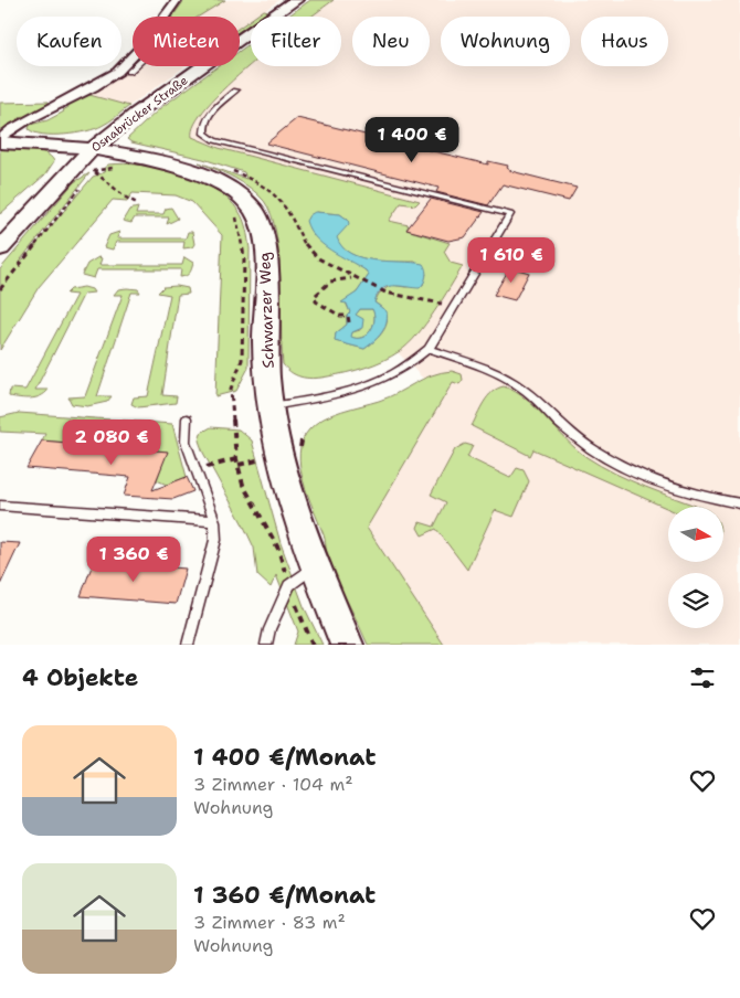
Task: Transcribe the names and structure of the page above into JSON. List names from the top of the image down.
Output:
{
  "streets": {
    "street": ["Osnabrücker Straße", "Schwarzer Weg"]
  },
  "crossings": [
    ["Osnabrücker Straße", "Schwarzer Weg"]
  ],
  "north": "right",
  "page": {
    "chip": [
      "Kaufen",
      "Mieten",
      "Filter",
      "Neu",
      "Wohnung",
      "Haus"
    ],
    "price": [
      "1 400 €",
      "1 610 €",
      "2 080 €",
      "1 360 €"
    ],
    "heading": "4 Objekte",
    "list": [
      {
        "name": "1 400 €/Monat",
        "note": "3 Zimmer · 104 m² · Wohnung"
      },
      {
        "name": "1 360 €/Monat",
        "note": "3 Zimmer · 83 m² · Wohnung"
      }
    ]
  }
}
